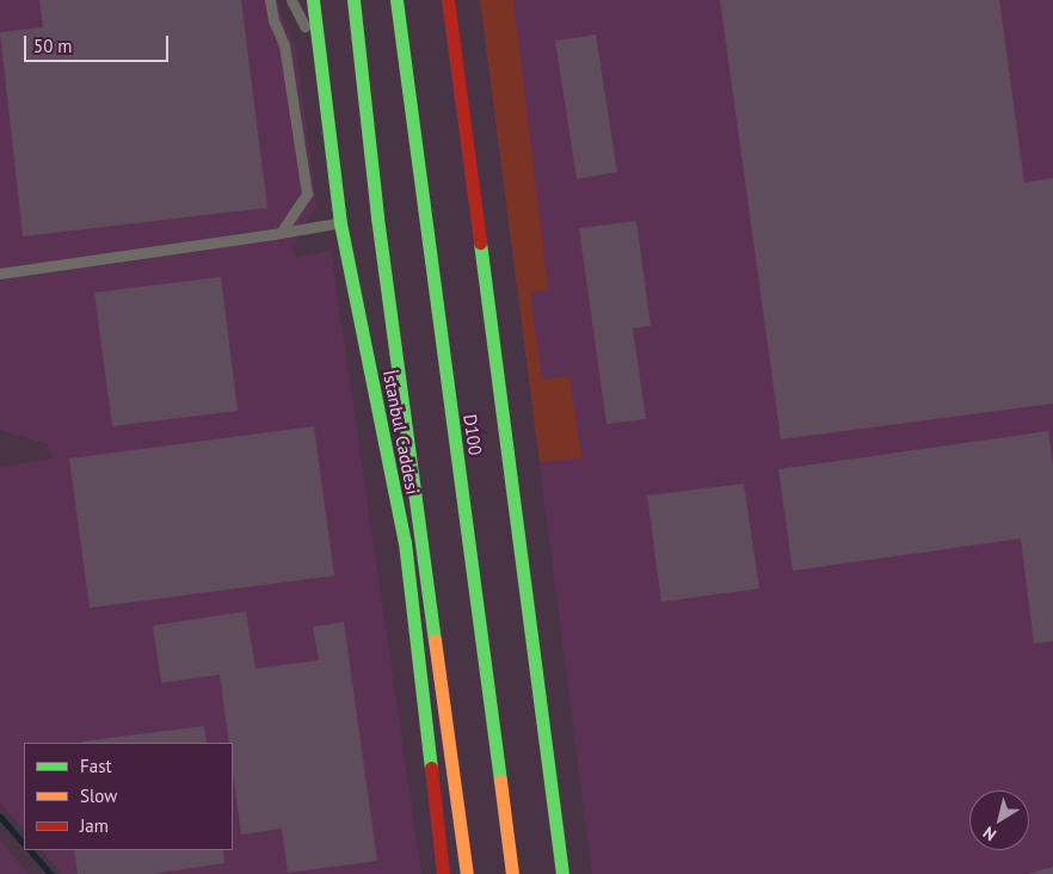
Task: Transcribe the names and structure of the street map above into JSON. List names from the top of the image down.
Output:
{
  "streets": {
    "main road": ["İstanbul Caddesi", "D100"]
  },
  "legend": ["Fast", "Slow", "Jam"],
  "scale_bar": "50 m",
  "north": "bottom left"
}
